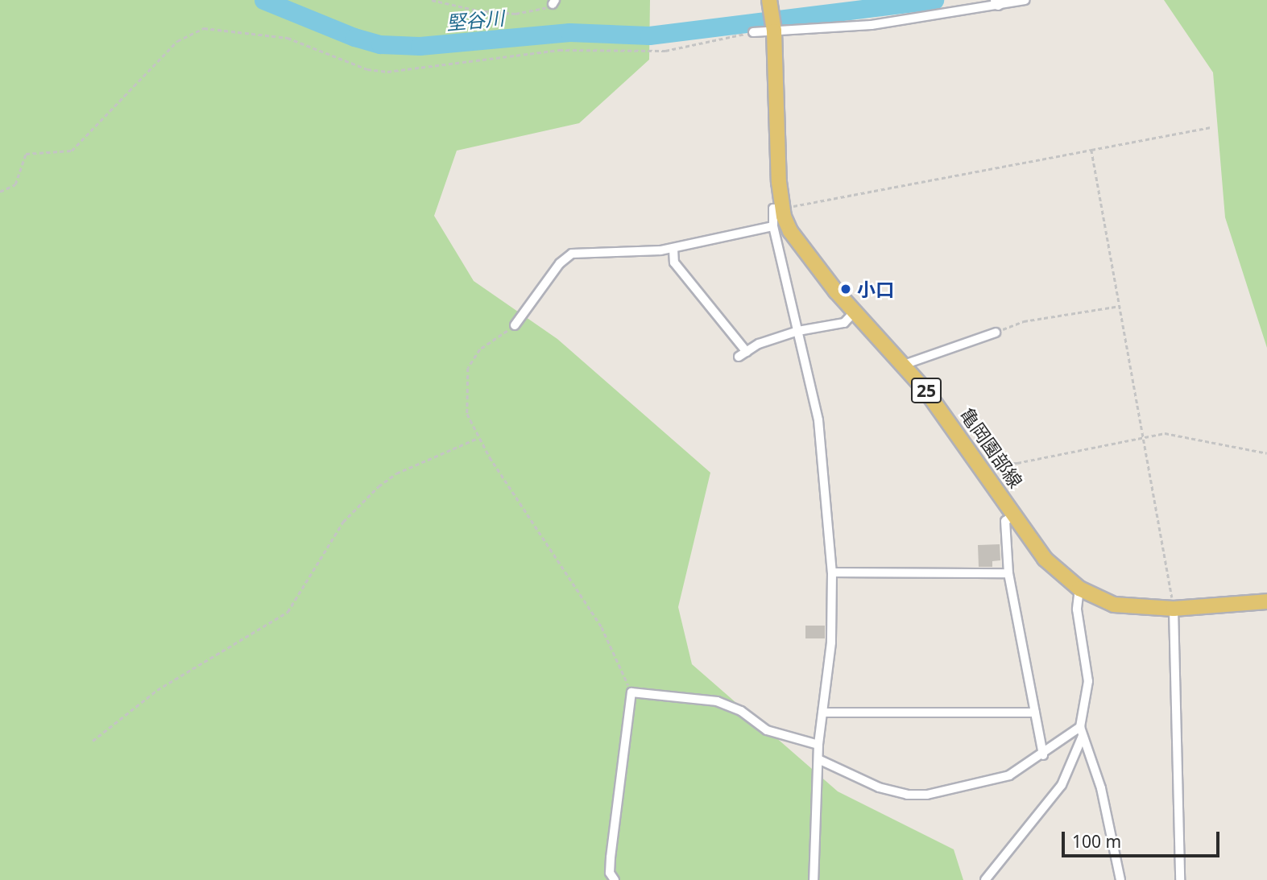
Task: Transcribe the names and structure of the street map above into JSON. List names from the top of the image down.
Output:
{
  "streets": {
    "main road": ["25", "亀岡園部線"]
  },
  "water": ["堅谷川"],
  "places": ["小口"],
  "scale_bar": "100 m"
}
